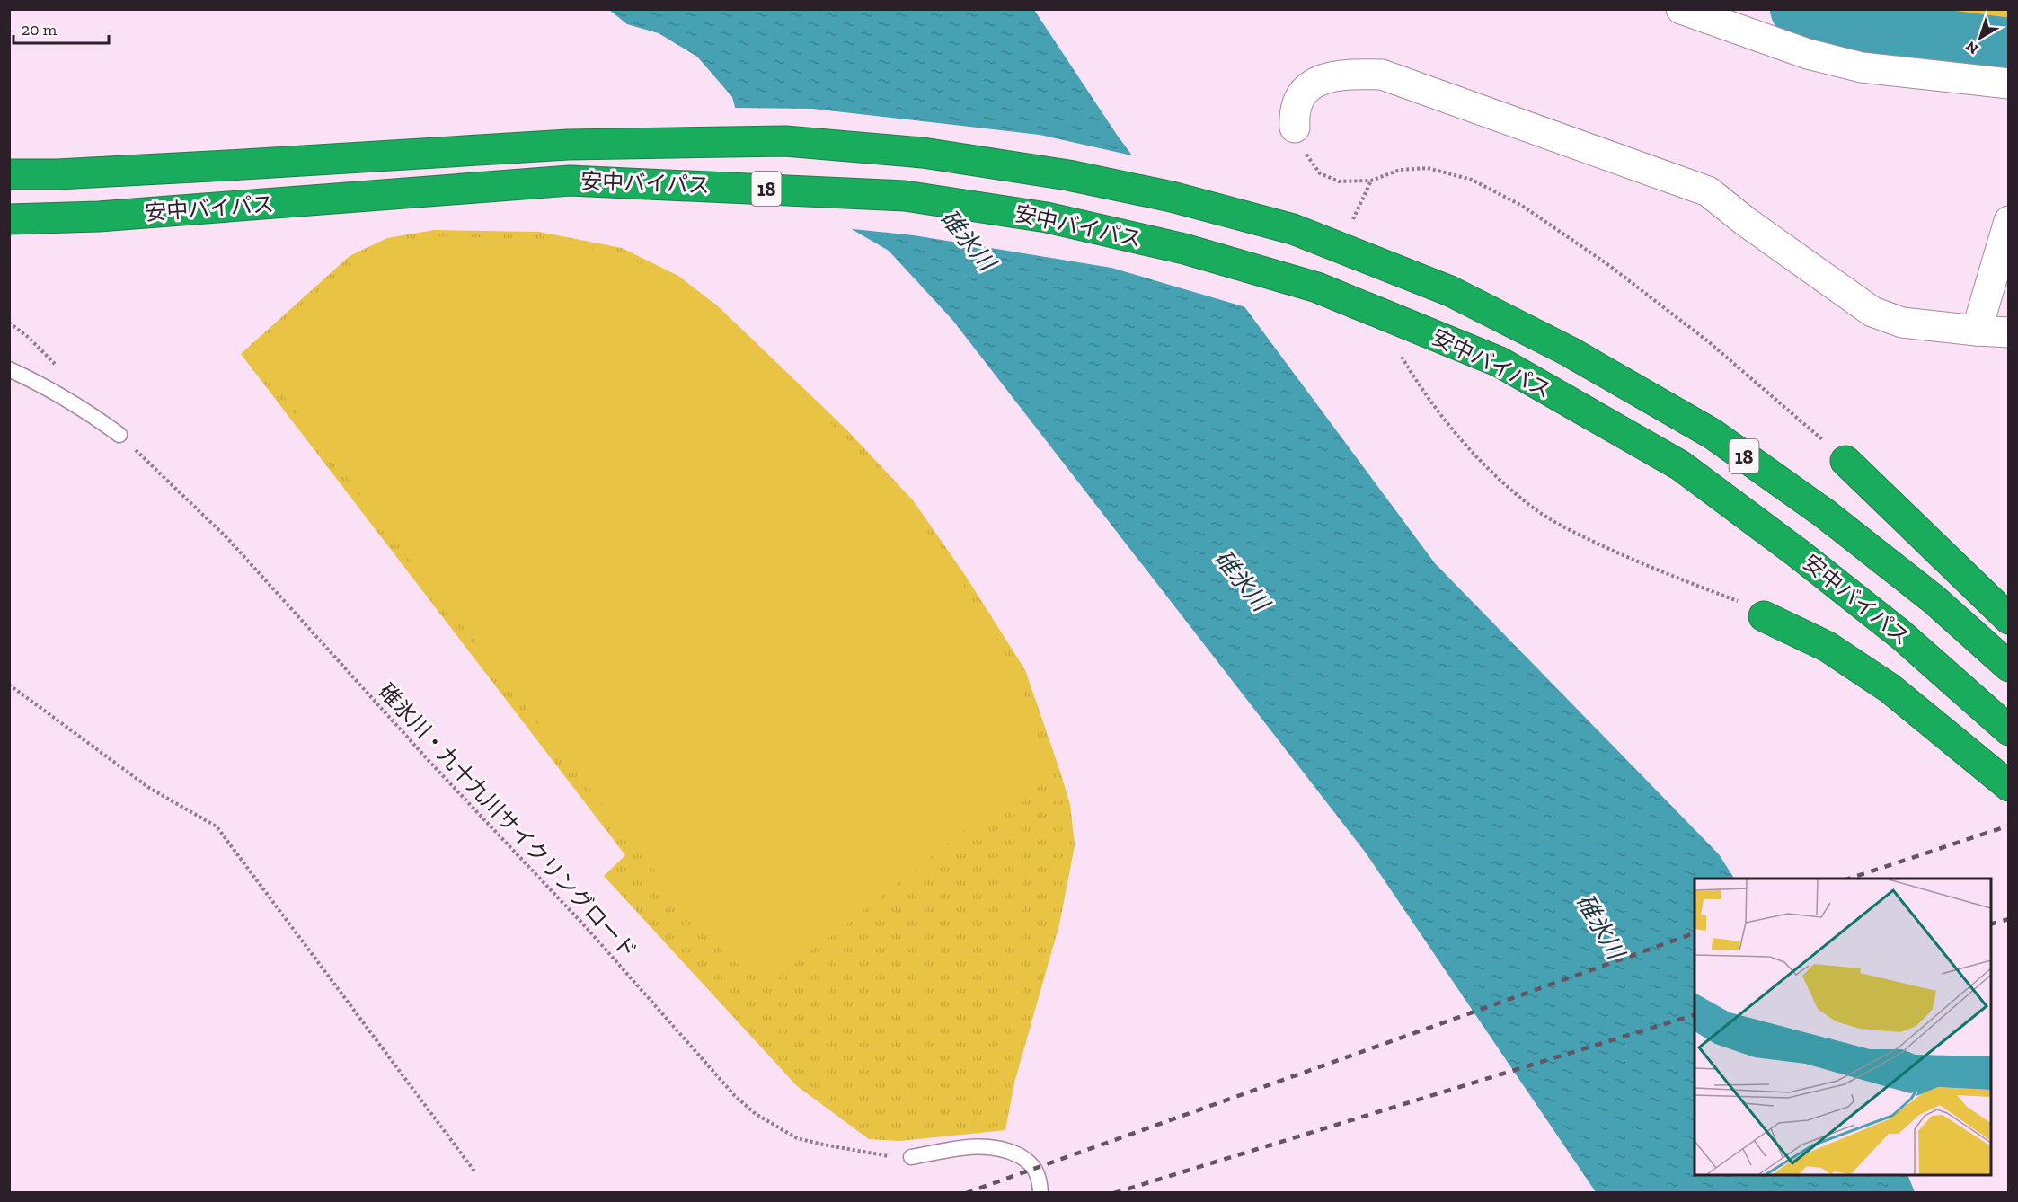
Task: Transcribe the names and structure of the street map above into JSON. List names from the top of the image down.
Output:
{
  "streets": {
    "highway": ["安中バイパス", "18"],
    "path": ["碓氷川・九十九川サイクリングロード"]
  },
  "water": ["碓氷川"],
  "scale_bar": "20 m",
  "north": "bottom left"
}
